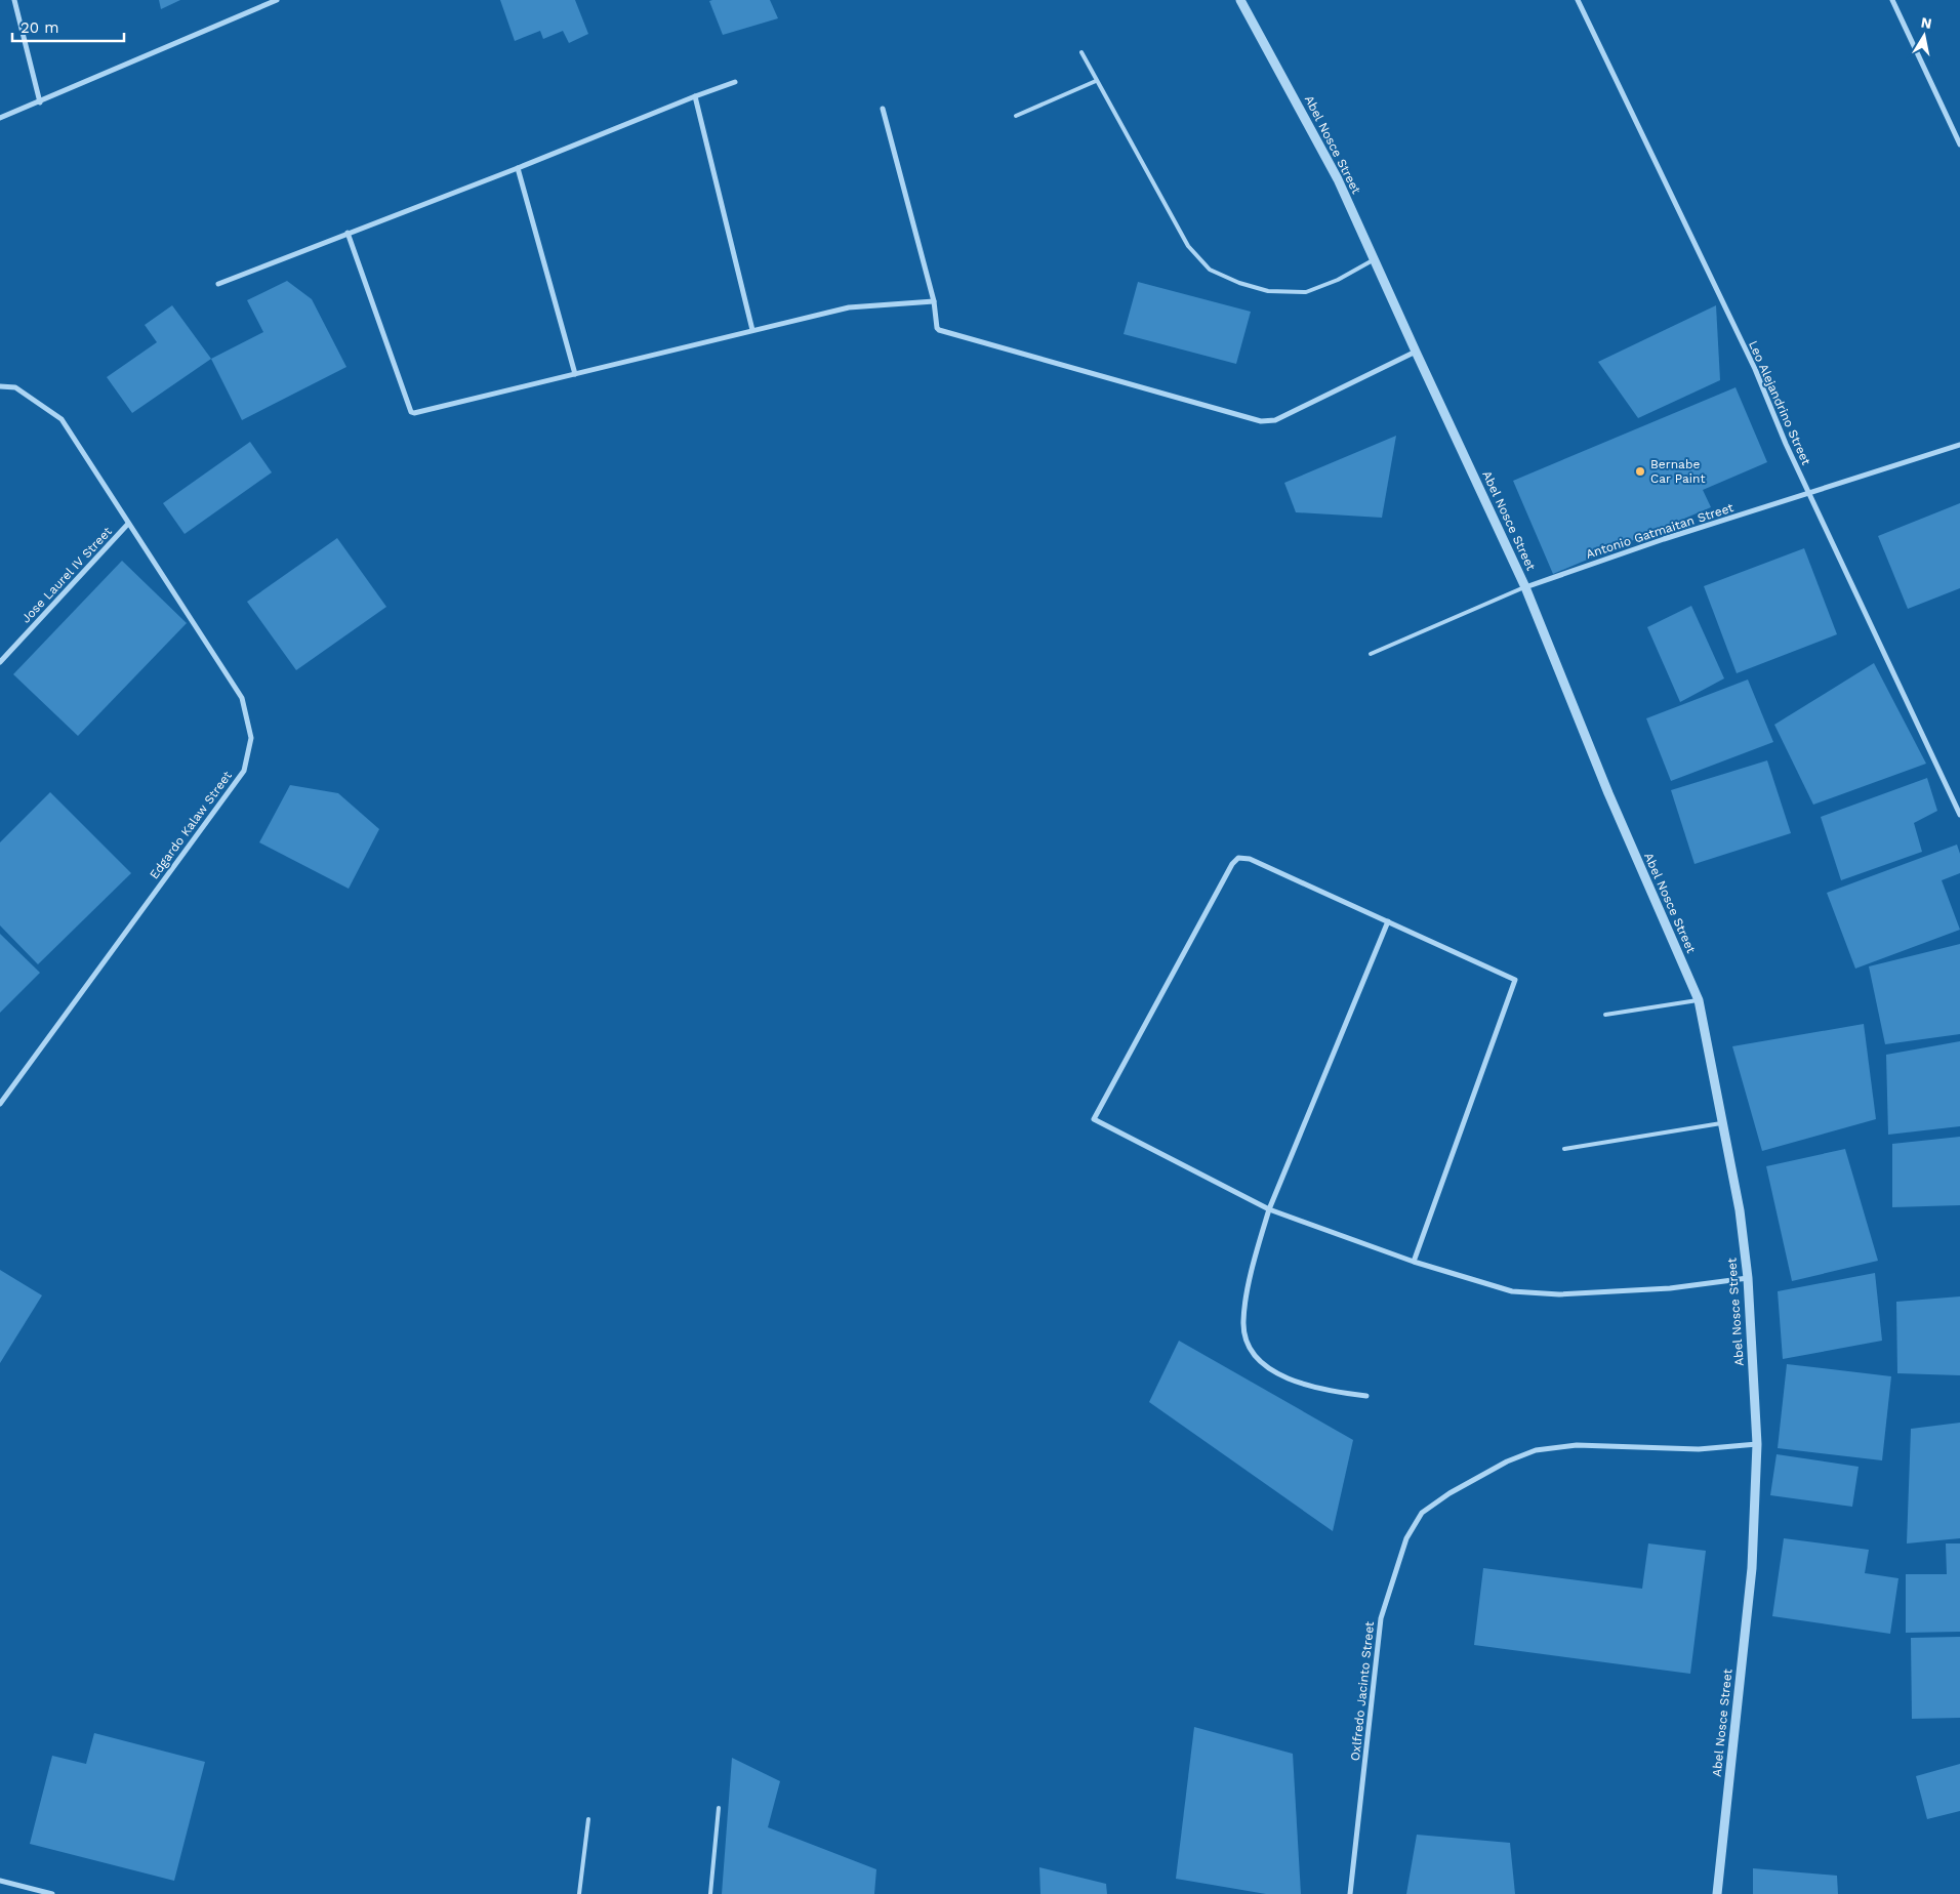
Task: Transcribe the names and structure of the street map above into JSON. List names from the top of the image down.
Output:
{
  "streets": {
    "street": [
      "Abel Nosce Street",
      "Leo Alejandrino Street",
      "Antonio Gatmaitan Street",
      "Jose Laurel IV Street",
      "Edgardo Kalaw Street",
      "Oxlfredo Jacinto Street"
    ]
  },
  "crossings": [
    ["Abel Nosce Street", "Antonio Gatmaitan Street"],
    ["Abel Nosce Street", "Oxlfredo Jacinto Street"],
    ["Leo Alejandrino Street", "Antonio Gatmaitan Street"],
    ["Jose Laurel IV Street", "Edgardo Kalaw Street"]
  ],
  "places": ["Bernabe Car Paint"],
  "scale_bar": "20 m",
  "north": "top"
}
